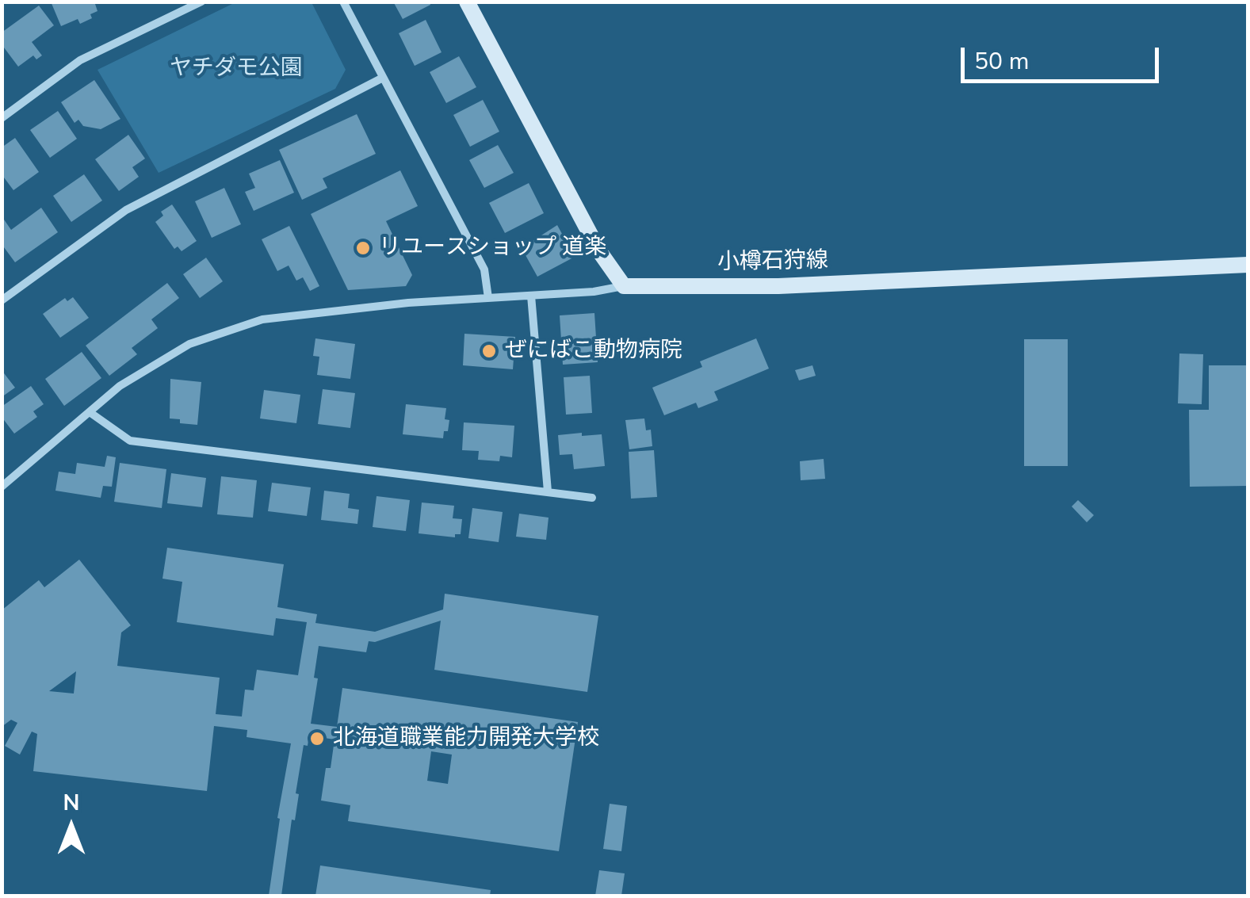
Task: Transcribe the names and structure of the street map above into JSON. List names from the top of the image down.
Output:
{
  "streets": {
    "main road": ["小樽石狩線"]
  },
  "parks": ["ヤチダモ公園"],
  "places": ["リユースショップ 道楽", "ぜにばこ動物病院", "北海道職業能力開発大学校"],
  "scale_bar": "50 m",
  "north": "top"
}
